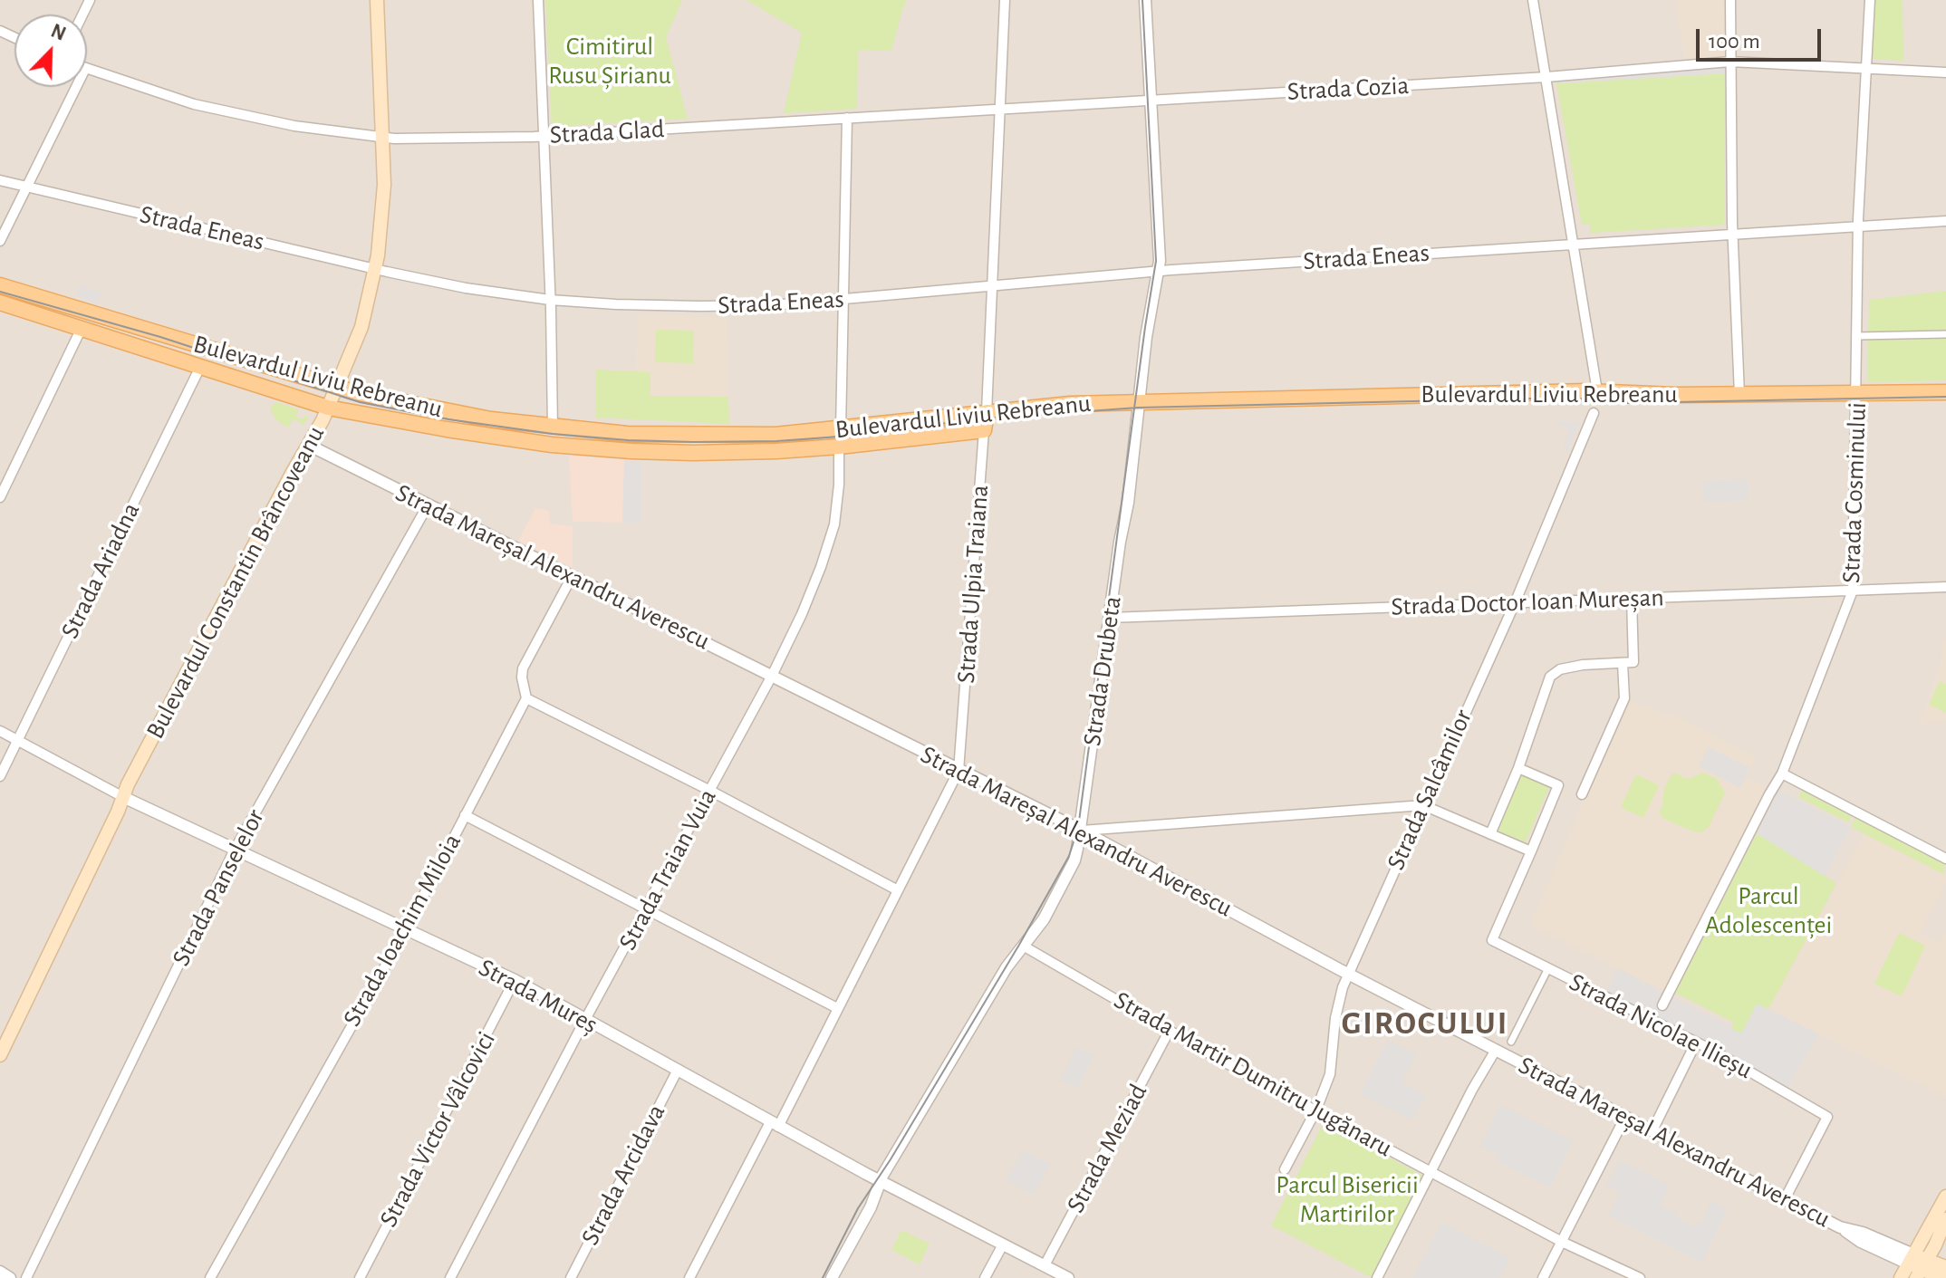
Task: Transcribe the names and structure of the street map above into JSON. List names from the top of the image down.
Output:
{
  "streets": {
    "main road": ["Bulevardul Liviu Rebreanu", "Bulevardul Constantin Brâncoveanu", "Strada Ulpia Traiana"],
    "street": [
      "Strada Cozia",
      "Strada Glad",
      "Strada Eneas",
      "Strada Cosminului",
      "Strada Mareșal Alexandru Averescu",
      "Strada Ariadna",
      "Strada Doctor Ioan Mureșan",
      "Strada Drubeta",
      "Strada Salcâmilor",
      "Strada Traian Vuia",
      "Strada Panselelor",
      "Strada Ioachim Miloia",
      "Strada Mureș",
      "Strada Nicolae Ilieșu",
      "Strada Martir Dumitru Jugănaru",
      "Strada Victor Vâlcovici",
      "Strada Meziad",
      "Strada Arcidava"
    ]
  },
  "crossings": [
    ["Strada Cozia", "Strada Glad"],
    ["Strada Cozia", "Strada Drubeta"],
    ["Strada Glad", "Bulevardul Constantin Brâncoveanu"],
    ["Strada Glad", "Strada Ulpia Traiana"],
    ["Strada Glad", "Strada Drubeta"],
    ["Strada Eneas", "Strada Cosminului"],
    ["Strada Eneas", "Bulevardul Constantin Brâncoveanu"],
    ["Strada Eneas", "Strada Ulpia Traiana"],
    ["Strada Eneas", "Strada Drubeta"],
    ["Bulevardul Liviu Rebreanu", "Strada Cosminului"],
    ["Bulevardul Liviu Rebreanu", "Strada Ariadna"],
    ["Bulevardul Liviu Rebreanu", "Bulevardul Constantin Brâncoveanu"],
    ["Bulevardul Liviu Rebreanu", "Strada Ulpia Traiana"],
    ["Bulevardul Liviu Rebreanu", "Strada Drubeta"],
    ["Bulevardul Liviu Rebreanu", "Strada Traian Vuia"],
    ["Strada Cosminului", "Strada Doctor Ioan Mureșan"],
    ["Strada Mareșal Alexandru Averescu", "Bulevardul Constantin Brâncoveanu"],
    ["Strada Mareșal Alexandru Averescu", "Strada Ulpia Traiana"],
    ["Strada Mareșal Alexandru Averescu", "Strada Drubeta"],
    ["Strada Mareșal Alexandru Averescu", "Strada Salcâmilor"],
    ["Strada Mareșal Alexandru Averescu", "Strada Traian Vuia"],
    ["Strada Mareșal Alexandru Averescu", "Strada Panselelor"],
    ["Strada Mareșal Alexandru Averescu", "Strada Ioachim Miloia"],
    ["Strada Mareșal Alexandru Averescu", "Strada Nicolae Ilieșu"],
    ["Strada Ariadna", "Strada Mureș"],
    ["Bulevardul Constantin Brâncoveanu", "Strada Mureș"],
    ["Strada Ulpia Traiana", "Strada Mureș"],
    ["Strada Doctor Ioan Mureșan", "Strada Drubeta"],
    ["Strada Doctor Ioan Mureșan", "Strada Salcâmilor"],
    ["Strada Drubeta", "Strada Mureș"],
    ["Strada Drubeta", "Strada Martir Dumitru Jugănaru"],
    ["Strada Salcâmilor", "Strada Martir Dumitru Jugănaru"],
    ["Strada Traian Vuia", "Strada Mureș"],
    ["Strada Panselelor", "Strada Mureș"],
    ["Strada Ioachim Miloia", "Strada Mureș"],
    ["Strada Mureș", "Strada Victor Vâlcovici"],
    ["Strada Mureș", "Strada Meziad"],
    ["Strada Mureș", "Strada Arcidava"],
    ["Strada Martir Dumitru Jugănaru", "Strada Meziad"]
  ],
  "districts": ["GIROCULUI"],
  "parks": ["Cimitirul Rusu Șirianu", "Parcul Adolescenței", "Parcul Bisericii Martirilor"],
  "scale_bar": "100 m",
  "north": "top right"
}
